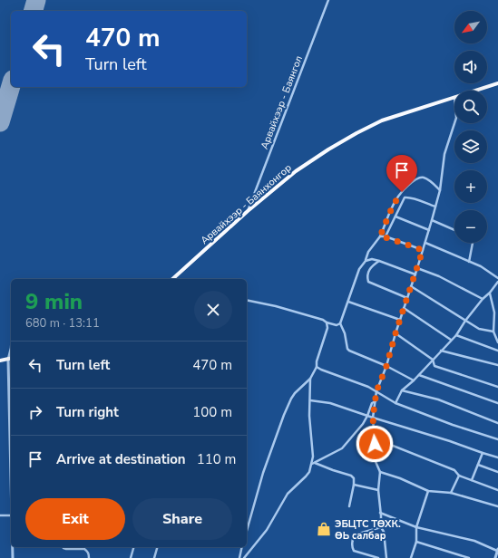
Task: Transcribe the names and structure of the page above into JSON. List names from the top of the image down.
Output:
{
  "streets": {
    "highway": ["Арвайхээр - Баянхонгор"],
    "street": ["Арвайхээр - Баянгол"]
  },
  "crossings": [
    ["Арвайхээр - Баянгол", "Арвайхээр - Баянхонгор"]
  ],
  "places": {
    "shop": ["ЭБЦТС ТӨХК. ӨЬ салбар"]
  },
  "north": "bottom left",
  "page": {
    "map_buttons": ["+", "−"],
    "turn": ["470 m", "Turn left"],
    "heading": ["9 min", "680 m · 13:11"],
    "list": [
      {
        "name": "Turn left",
        "value": "470 m"
      },
      {
        "name": "Turn right",
        "value": "100 m"
      },
      {
        "name": "Arrive at destination",
        "value": "110 m"
      }
    ],
    "buttons": ["Exit", "Share"]
  }
}
